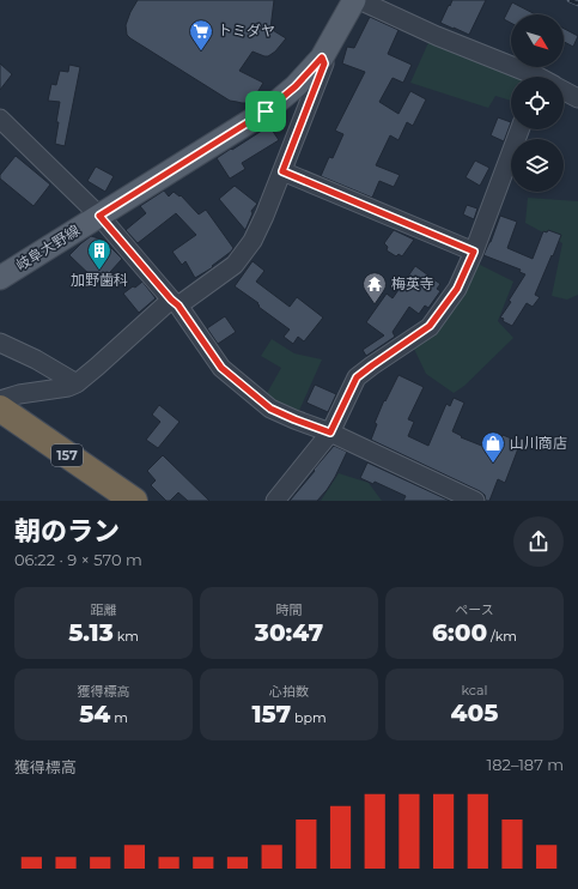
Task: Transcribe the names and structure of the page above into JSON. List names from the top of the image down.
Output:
{
  "streets": {
    "highway": ["157"],
    "main road": ["岐阜大野線"]
  },
  "places": {
    "supermarket": ["トミダヤ"],
    "building": ["加野歯科"],
    "temple": ["梅英寺"],
    "shop": ["山川商店"]
  },
  "north": "bottom right",
  "page": {
    "heading": ["朝のラン", "06:22 · 9 × 570 m"],
    "stats": [
      ["距離", "5.13 km"],
      ["時間", "30:47"],
      ["ペース", "6:00 /km"],
      ["獲得標高", "54 m"],
      ["心拍数", "157 bpm"],
      ["kcal", "405"]
    ],
    "chart": ["獲得標高", "182–187 m"]
  }
}
